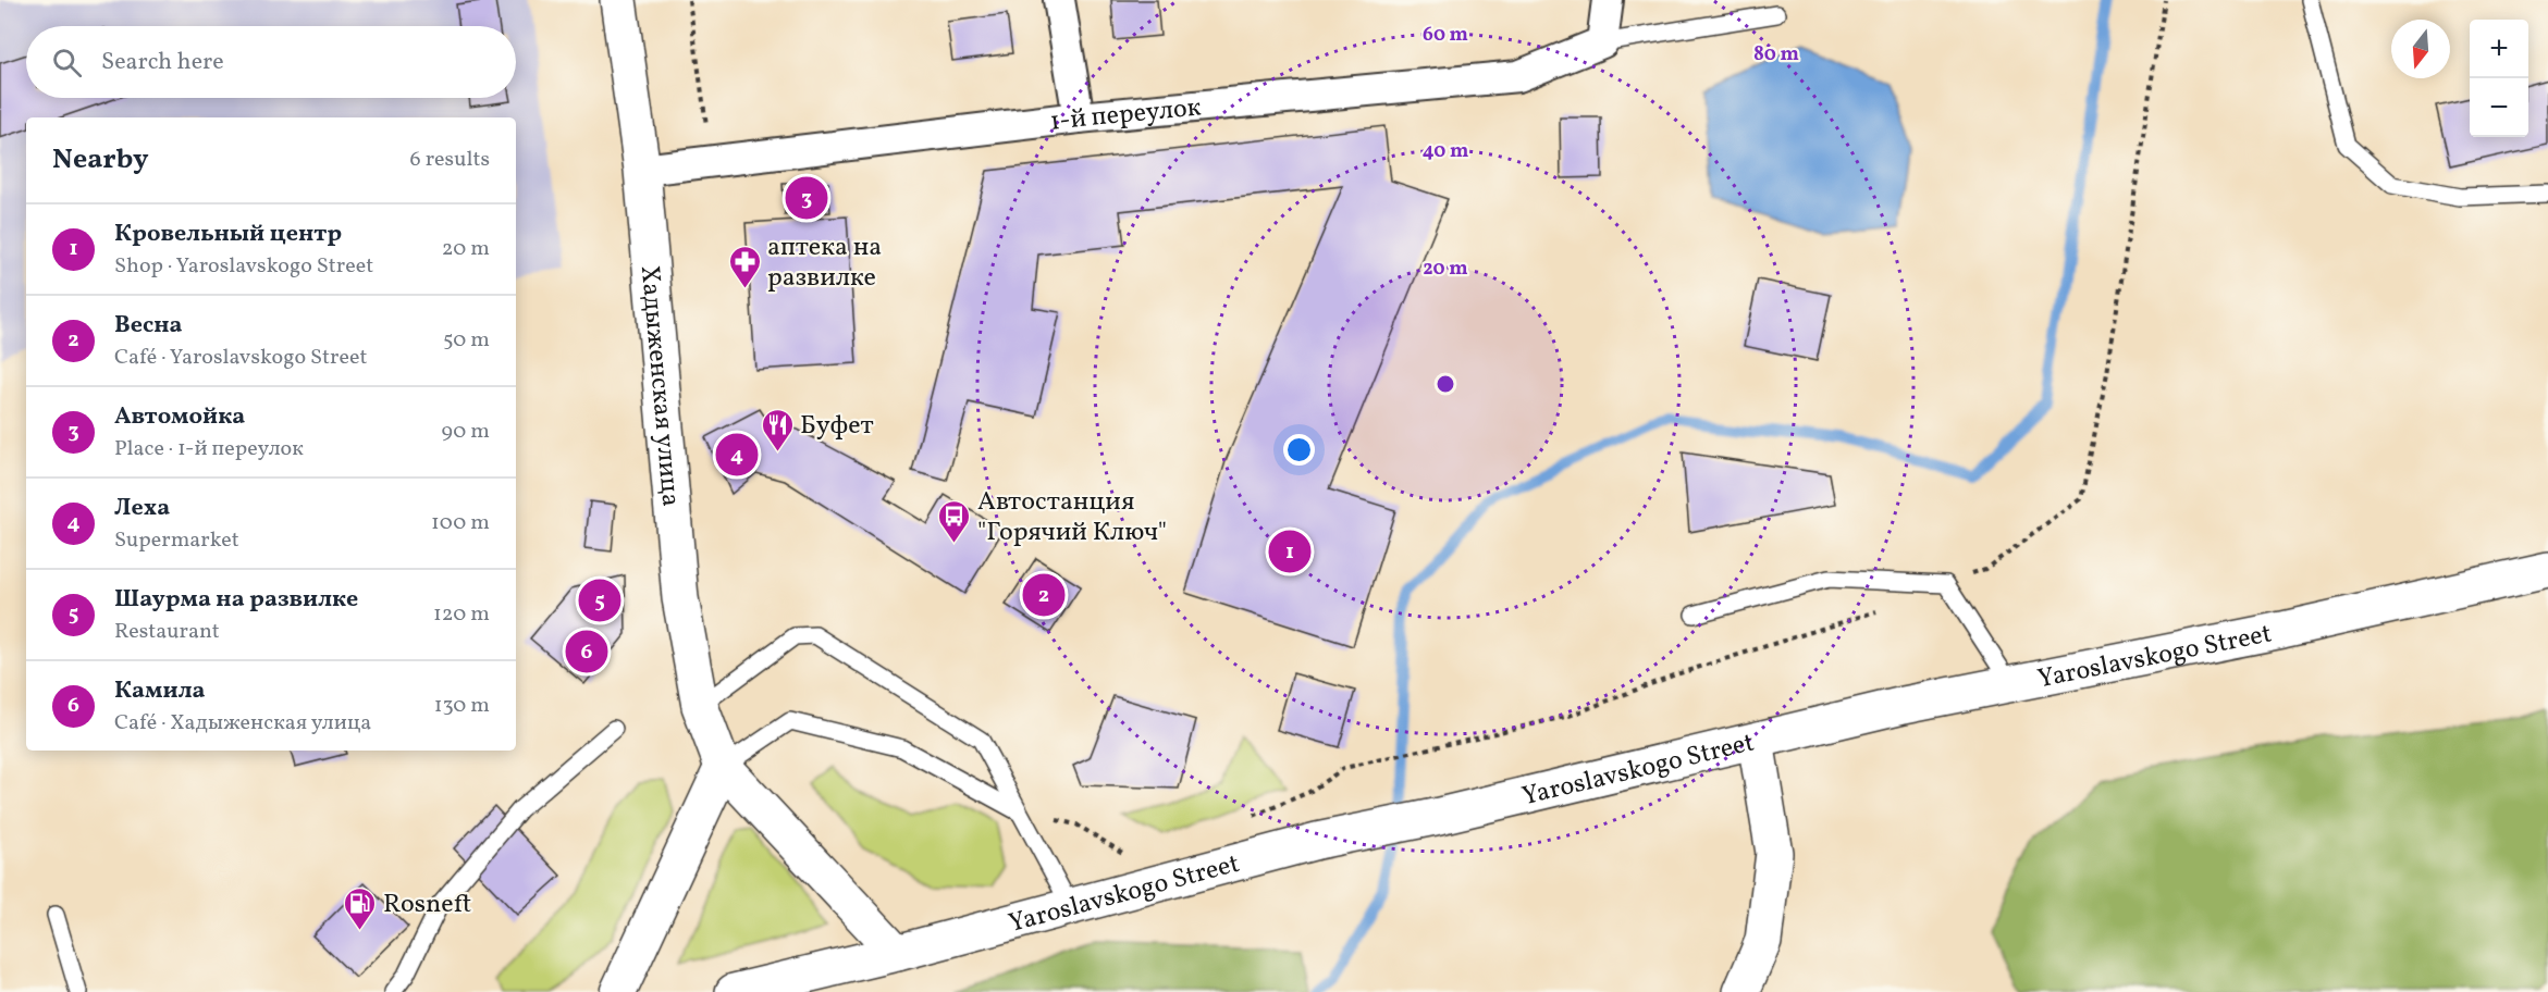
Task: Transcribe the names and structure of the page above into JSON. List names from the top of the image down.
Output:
{
  "streets": {
    "main road": ["Хадыженская улица", "Yaroslavskogo Street"],
    "street": ["1-й переулок"]
  },
  "crossings": [
    ["1-й переулок", "Хадыженская улица"],
    ["Хадыженская улица", "Yaroslavskogo Street"]
  ],
  "places": {
    "pharmacy": ["аптека на развилке"],
    "restaurant": ["Буфет"],
    "bus stop": ["Автостанция \"Горячий Ключ\""],
    "fuel station": ["Rosneft"]
  },
  "north": "bottom",
  "page": {
    "map_buttons": ["+", "−"],
    "search": "Search here",
    "heading": ["Nearby", "6 results"],
    "pins": [
      "3",
      "4",
      "1",
      "2",
      "5",
      "6"
    ],
    "list": [
      {
        "mark": "1",
        "name": "Кровельный центр",
        "note": "Shop · Yaroslavskogo Street",
        "value": "20 m"
      },
      {
        "mark": "2",
        "name": "Весна",
        "note": "Café · Yaroslavskogo Street",
        "value": "50 m"
      },
      {
        "mark": "3",
        "name": "Автомойка",
        "note": "Place · 1-й переулок",
        "value": "90 m"
      },
      {
        "mark": "4",
        "name": "Леха",
        "note": "Supermarket",
        "value": "100 m"
      },
      {
        "mark": "5",
        "name": "Шаурма на развилке",
        "note": "Restaurant",
        "value": "120 m"
      },
      {
        "mark": "6",
        "name": "Камила",
        "note": "Café · Хадыженская улица",
        "value": "130 m"
      }
    ]
  },
  "rings": [
    "60 m",
    "80 m",
    "40 m",
    "20 m"
  ]
}
